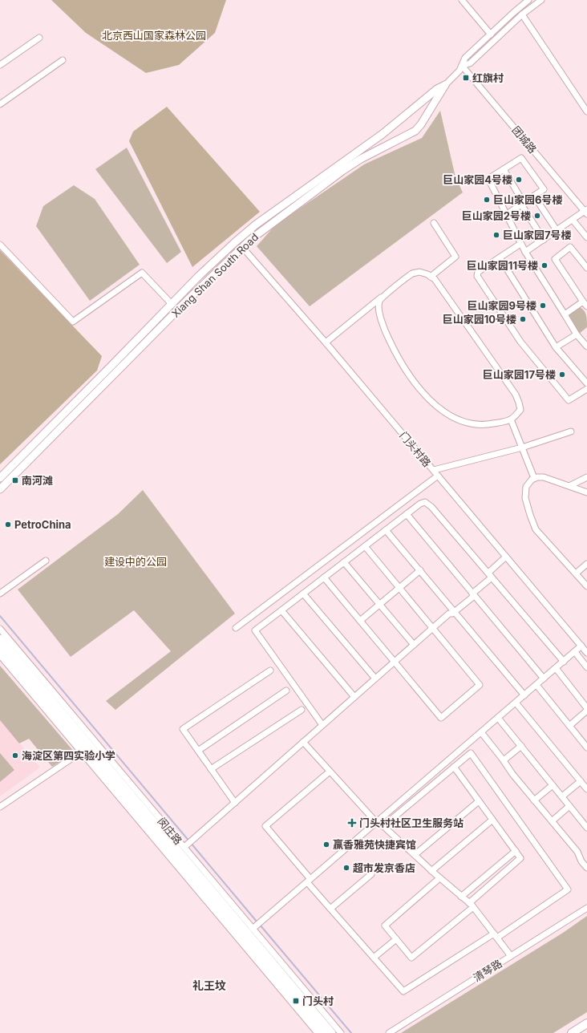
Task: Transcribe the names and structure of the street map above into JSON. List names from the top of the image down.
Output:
{
  "streets": {
    "main road": ["Xiang Shan South Road", "闵庄路"],
    "street": ["团城路", "门头村路", "清琴路"]
  },
  "crossings": [
    ["团城路", "Xiang Shan South Road"],
    ["Xiang Shan South Road", "门头村路"]
  ],
  "districts": ["礼王坟"],
  "parks": ["北京西山国家森林公园", "建设中的公园"],
  "places": {
    "transit": ["红旗村", "南河滩", "门头村"],
    "other": [
      "巨山家园4号楼",
      "巨山家园6号楼",
      "巨山家园2号楼",
      "巨山家园7号楼",
      "巨山家园11号楼",
      "巨山家园9号楼",
      "巨山家园10号楼",
      "巨山家园17号楼",
      "PetroChina",
      "海淀区第四实验小学",
      "赢香雅苑快捷宾馆",
      "超市发京香店"
    ],
    "health": ["门头村社区卫生服务站"]
  }
}
